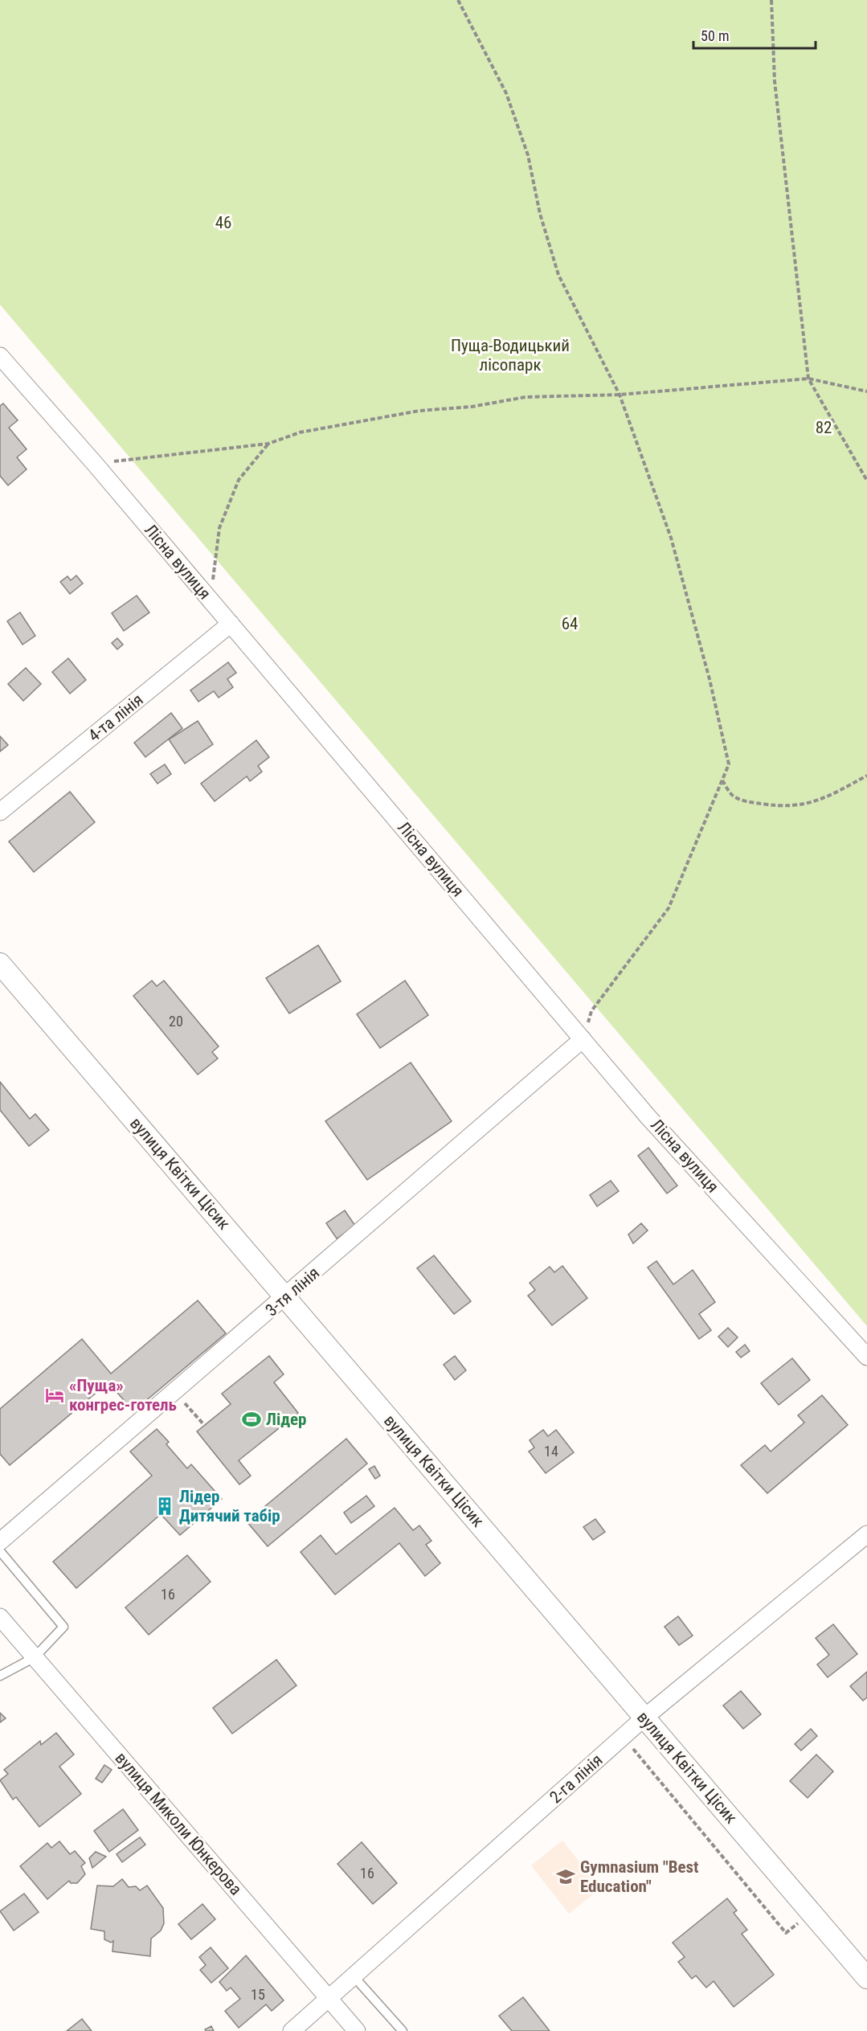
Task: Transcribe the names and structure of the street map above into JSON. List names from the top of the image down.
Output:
{
  "streets": {
    "street": [
      "Лісна вулиця",
      "4-та лінія",
      "вулиця Квітки Цісик",
      "3-тя лінія",
      "2-га лінія",
      "вулиця Миколи Юнкерова"
    ]
  },
  "crossings": [
    ["Лісна вулиця", "4-та лінія"],
    ["Лісна вулиця", "3-тя лінія"],
    ["вулиця Квітки Цісик", "3-тя лінія"],
    ["вулиця Квітки Цісик", "2-га лінія"],
    ["2-га лінія", "вулиця Миколи Юнкерова"]
  ],
  "parks": [
    "46",
    "Пуща-Водицький лісопарк",
    "82",
    "64"
  ],
  "places": {
    "hotel": ["«Пуща» конгрес-готель"],
    "sports": ["Лідер"],
    "building": ["Лідер Дитячий табір"],
    "school or university": ["Gymnasium \"Best Education\""]
  },
  "house_numbers": [
    "20",
    "14",
    "16",
    "16",
    "15"
  ],
  "scale_bar": "50 m"
}
